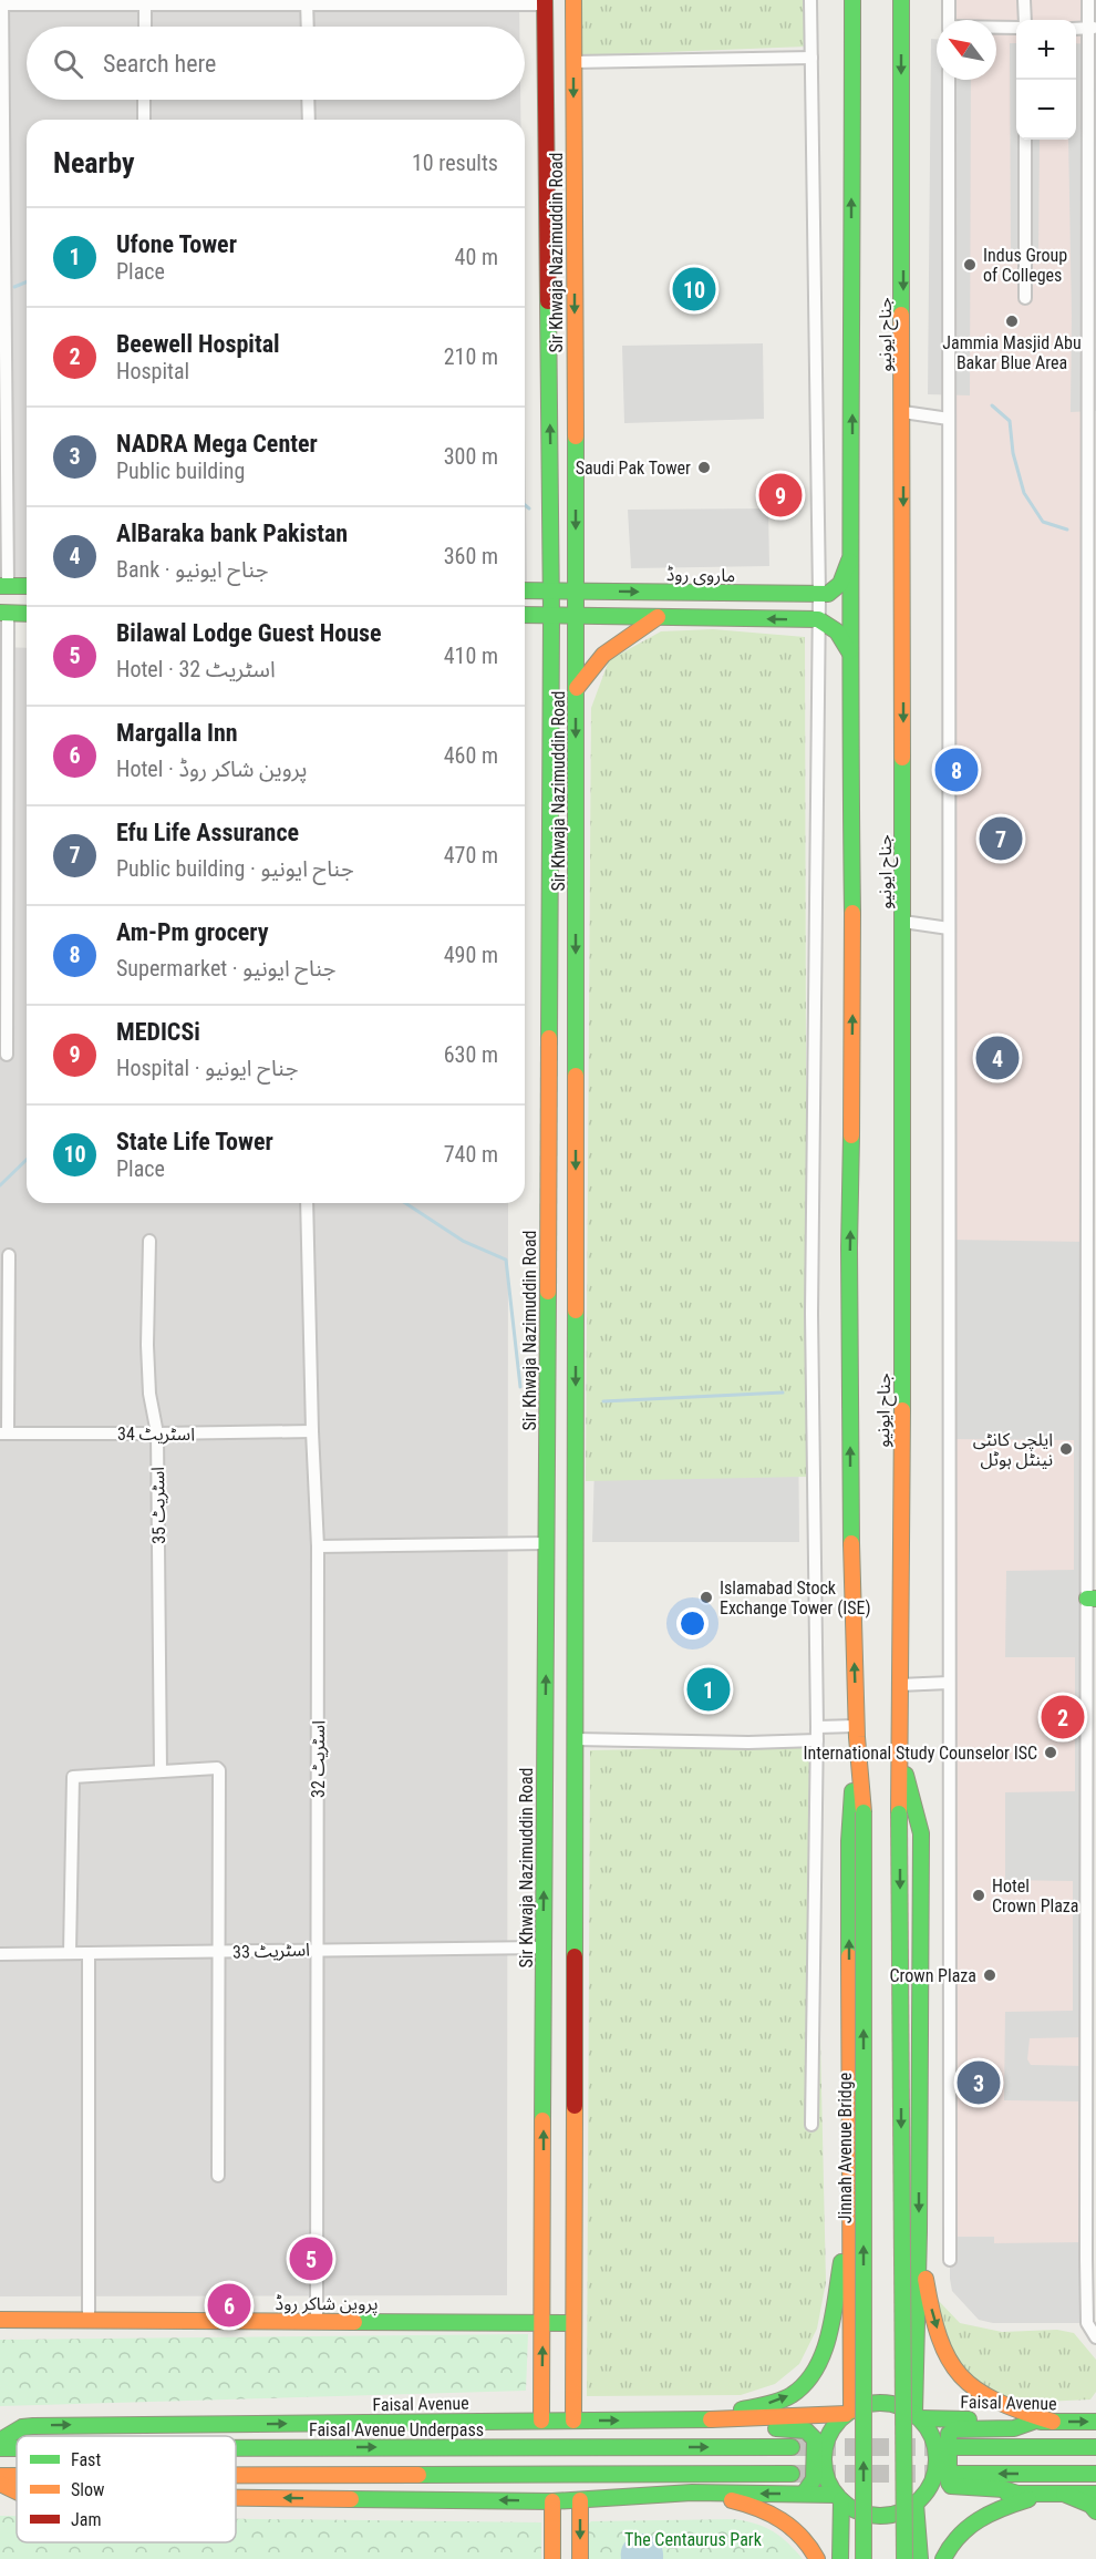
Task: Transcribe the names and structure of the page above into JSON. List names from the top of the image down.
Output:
{
  "streets": {
    "main road": [
      "Sir Khwaja Nazimuddin Road",
      "جناح ایونیو",
      "ماروی روڈ",
      "Jinnah Avenue Bridge",
      "پروین شاکر روڈ",
      "Faisal Avenue",
      "Faisal Avenue Underpass"
    ],
    "street": [
      "اسٹریٹ 34",
      "اسٹریٹ 35",
      "اسٹریٹ 32",
      "اسٹریٹ 33"
    ]
  },
  "crossings": [
    ["Sir Khwaja Nazimuddin Road", "ماروی روڈ"],
    ["Sir Khwaja Nazimuddin Road", "اسٹریٹ 33"],
    ["Sir Khwaja Nazimuddin Road", "پروین شاکر روڈ"],
    ["Sir Khwaja Nazimuddin Road", "Faisal Avenue"],
    ["جناح ایونیو", "Jinnah Avenue Bridge"],
    ["اسٹریٹ 34", "اسٹریٹ 35"],
    ["اسٹریٹ 34", "اسٹریٹ 32"],
    ["اسٹریٹ 32", "اسٹریٹ 33"],
    ["اسٹریٹ 32", "پروین شاکر روڈ"]
  ],
  "parks": ["The Centaurus Park"],
  "places": [
    "Indus Group of Colleges",
    "Jammia Masjid Abu Bakar Blue Area",
    "Saudi Pak Tower",
    "ایلچی کانٹی نینٹل ہوٹل",
    "Islamabad Stock Exchange Tower (ISE)",
    "International Study Counselor ISC",
    "Hotel Crown Plaza",
    "Crown Plaza"
  ],
  "legend": ["Fast", "Slow", "Jam"],
  "north": "top left",
  "page": {
    "map_buttons": ["+", "−"],
    "search": "Search here",
    "heading": ["Nearby", "10 results"],
    "list": [
      {
        "mark": "1",
        "name": "Ufone Tower",
        "note": "Place",
        "value": "40 m"
      },
      {
        "mark": "2",
        "name": "Beewell Hospital",
        "note": "Hospital",
        "value": "210 m"
      },
      {
        "mark": "3",
        "name": "NADRA Mega Center",
        "note": "Public building",
        "value": "300 m"
      },
      {
        "mark": "4",
        "name": "AlBaraka bank Pakistan",
        "note": "Bank · جناح ایونیو",
        "value": "360 m"
      },
      {
        "mark": "5",
        "name": "Bilawal Lodge Guest House",
        "note": "Hotel · اسٹریٹ 32",
        "value": "410 m"
      },
      {
        "mark": "6",
        "name": "Margalla Inn",
        "note": "Hotel · پروین شاکر روڈ",
        "value": "460 m"
      },
      {
        "mark": "7",
        "name": "Efu Life Assurance",
        "note": "Public building · جناح ایونیو",
        "value": "470 m"
      },
      {
        "mark": "8",
        "name": "Am-Pm grocery",
        "note": "Supermarket · جناح ایونیو",
        "value": "490 m"
      },
      {
        "mark": "9",
        "name": "MEDICSi",
        "note": "Hospital · جناح ایونیو",
        "value": "630 m"
      },
      {
        "mark": "10",
        "name": "State Life Tower",
        "note": "Place",
        "value": "740 m"
      }
    ],
    "pins": [
      "10",
      "9",
      "8",
      "7",
      "4",
      "1",
      "2",
      "3",
      "5",
      "6"
    ]
  }
}
